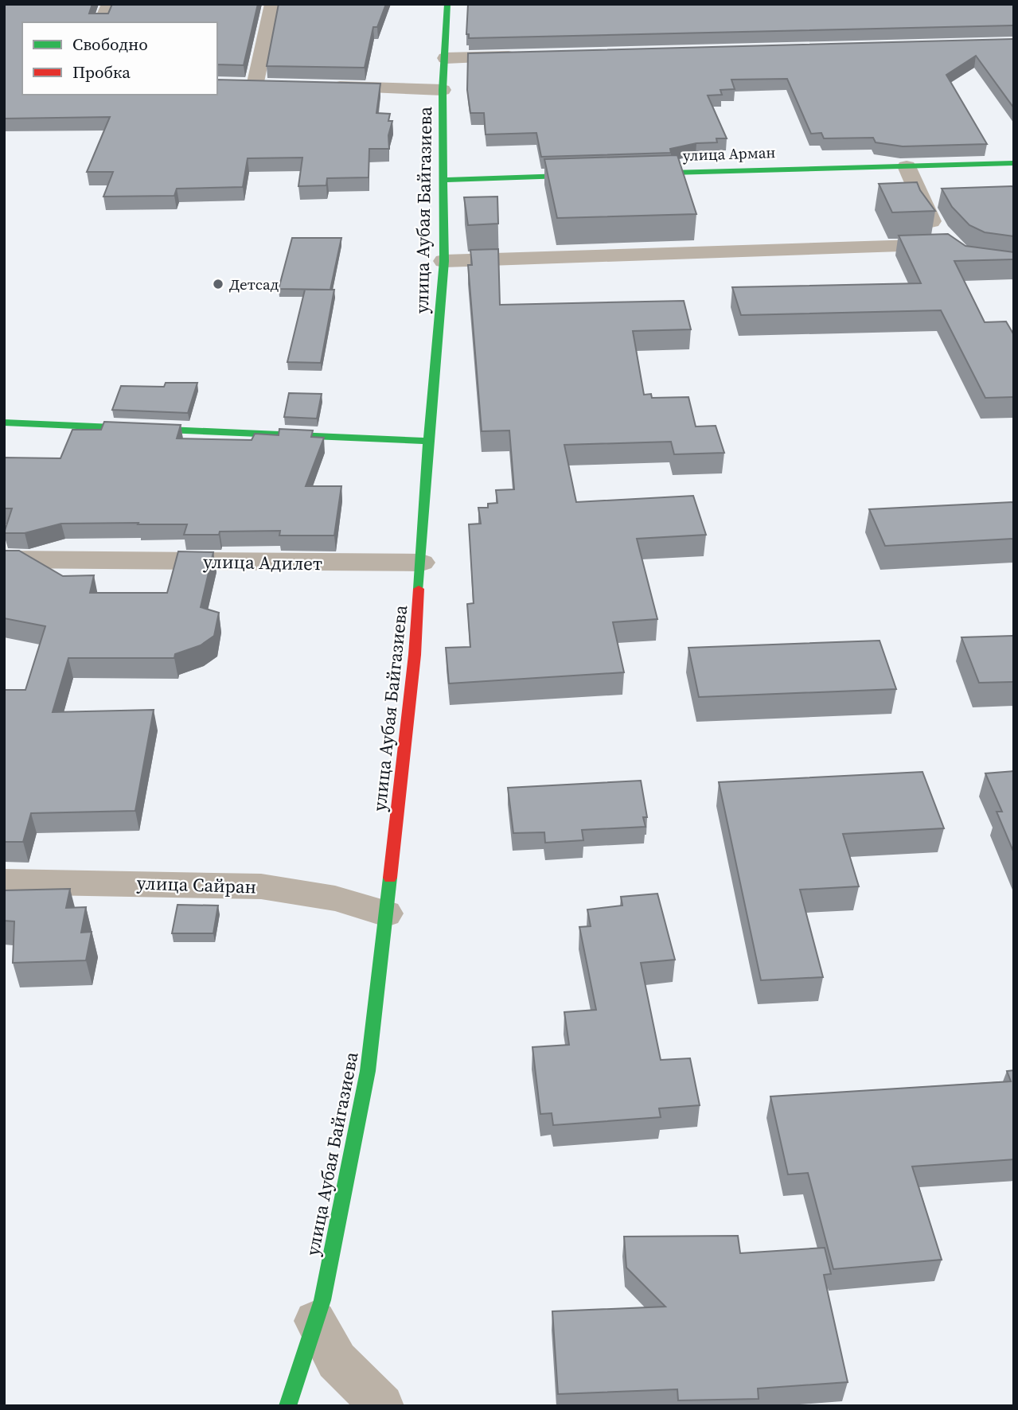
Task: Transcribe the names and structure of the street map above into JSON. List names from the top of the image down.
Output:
{
  "streets": {
    "street": [
      "улица Арман",
      "улица Аубая Байгазиева",
      "улица Адилет",
      "улица Сайран"
    ]
  },
  "crossings": [
    ["улица Аубая Байгазиева", "улица Адилет"],
    ["улица Аубая Байгазиева", "улица Сайран"]
  ],
  "places": ["Детсад"],
  "legend": ["Свободно", "Пробка"]
}
